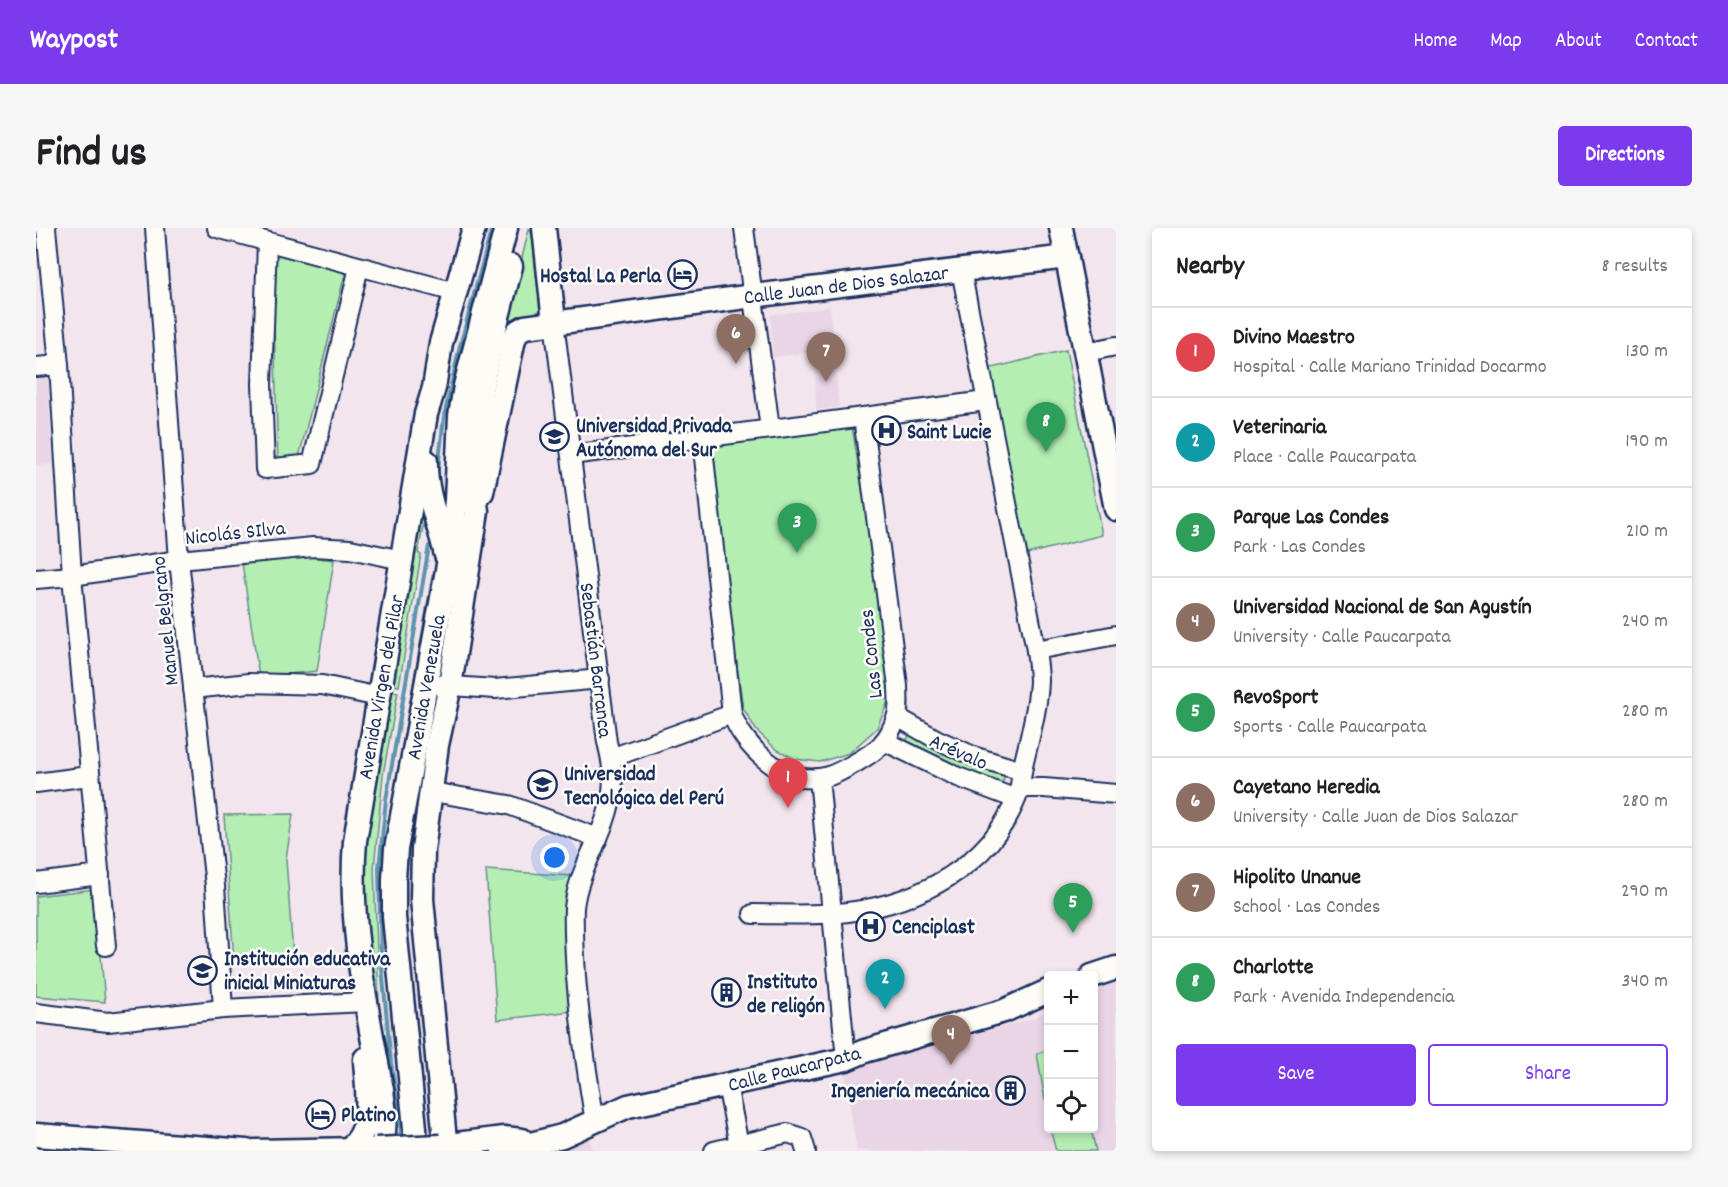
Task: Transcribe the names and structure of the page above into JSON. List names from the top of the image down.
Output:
{
  "streets": {
    "main road": [
      "Calle Juan de Dios Salazar",
      "Sebastián Barranca",
      "Avenida Virgen del Pilar",
      "Avenida Venezuela",
      "Calle Paucarpata"
    ],
    "street": [
      "Nicolás SIlva",
      "Manuel Belgrano",
      "Las Condes",
      "Arévalo"
    ]
  },
  "crossings": [
    ["Calle Juan de Dios Salazar", "Sebastián Barranca"],
    ["Calle Juan de Dios Salazar", "Avenida Venezuela"],
    ["Nicolás SIlva", "Manuel Belgrano"],
    ["Nicolás SIlva", "Avenida Virgen del Pilar"],
    ["Las Condes", "Arévalo"],
    ["Sebastián Barranca", "Calle Paucarpata"],
    ["Avenida Virgen del Pilar", "Calle Paucarpata"],
    ["Avenida Venezuela", "Calle Paucarpata"]
  ],
  "places": {
    "hotel": ["Hostal La Perla", "Platino"],
    "hospital": ["Saint Lucie", "Cenciplast"],
    "school or university": ["Universidad Privada Autónoma del Sur", "Universidad Tecnológica del Perú", "Institución educativa inicial Miniaturas"],
    "building": ["Instituto de religón", "Ingeniería mecánica"]
  },
  "page": {
    "header": "Waypost",
    "nav": [
      "Home",
      "Map",
      "About",
      "Contact"
    ],
    "title": "Find us",
    "buttons": [
      "Directions",
      ["Save", "Share"]
    ],
    "heading": ["Nearby", "8 results"],
    "list": [
      {
        "mark": "1",
        "name": "Divino Maestro",
        "note": "Hospital · Calle Mariano Trinidad Docarmo",
        "value": "130 m"
      },
      {
        "mark": "2",
        "name": "Veterinaria",
        "note": "Place · Calle Paucarpata",
        "value": "190 m"
      },
      {
        "mark": "3",
        "name": "Parque Las Condes",
        "note": "Park · Las Condes",
        "value": "210 m"
      },
      {
        "mark": "4",
        "name": "Universidad Nacional de San Agustín",
        "note": "University · Calle Paucarpata",
        "value": "240 m"
      },
      {
        "mark": "5",
        "name": "RevoSport",
        "note": "Sports · Calle Paucarpata",
        "value": "280 m"
      },
      {
        "mark": "6",
        "name": "Cayetano Heredia",
        "note": "University · Calle Juan de Dios Salazar",
        "value": "280 m"
      },
      {
        "mark": "7",
        "name": "Hipolito Unanue",
        "note": "School · Las Condes",
        "value": "290 m"
      },
      {
        "mark": "8",
        "name": "Charlotte",
        "note": "Park · Avenida Independencia",
        "value": "340 m"
      }
    ],
    "pins": [
      "6",
      "7",
      "8",
      "3",
      "1",
      "5",
      "2",
      "4"
    ],
    "map_buttons": ["+", "−"]
  }
}
